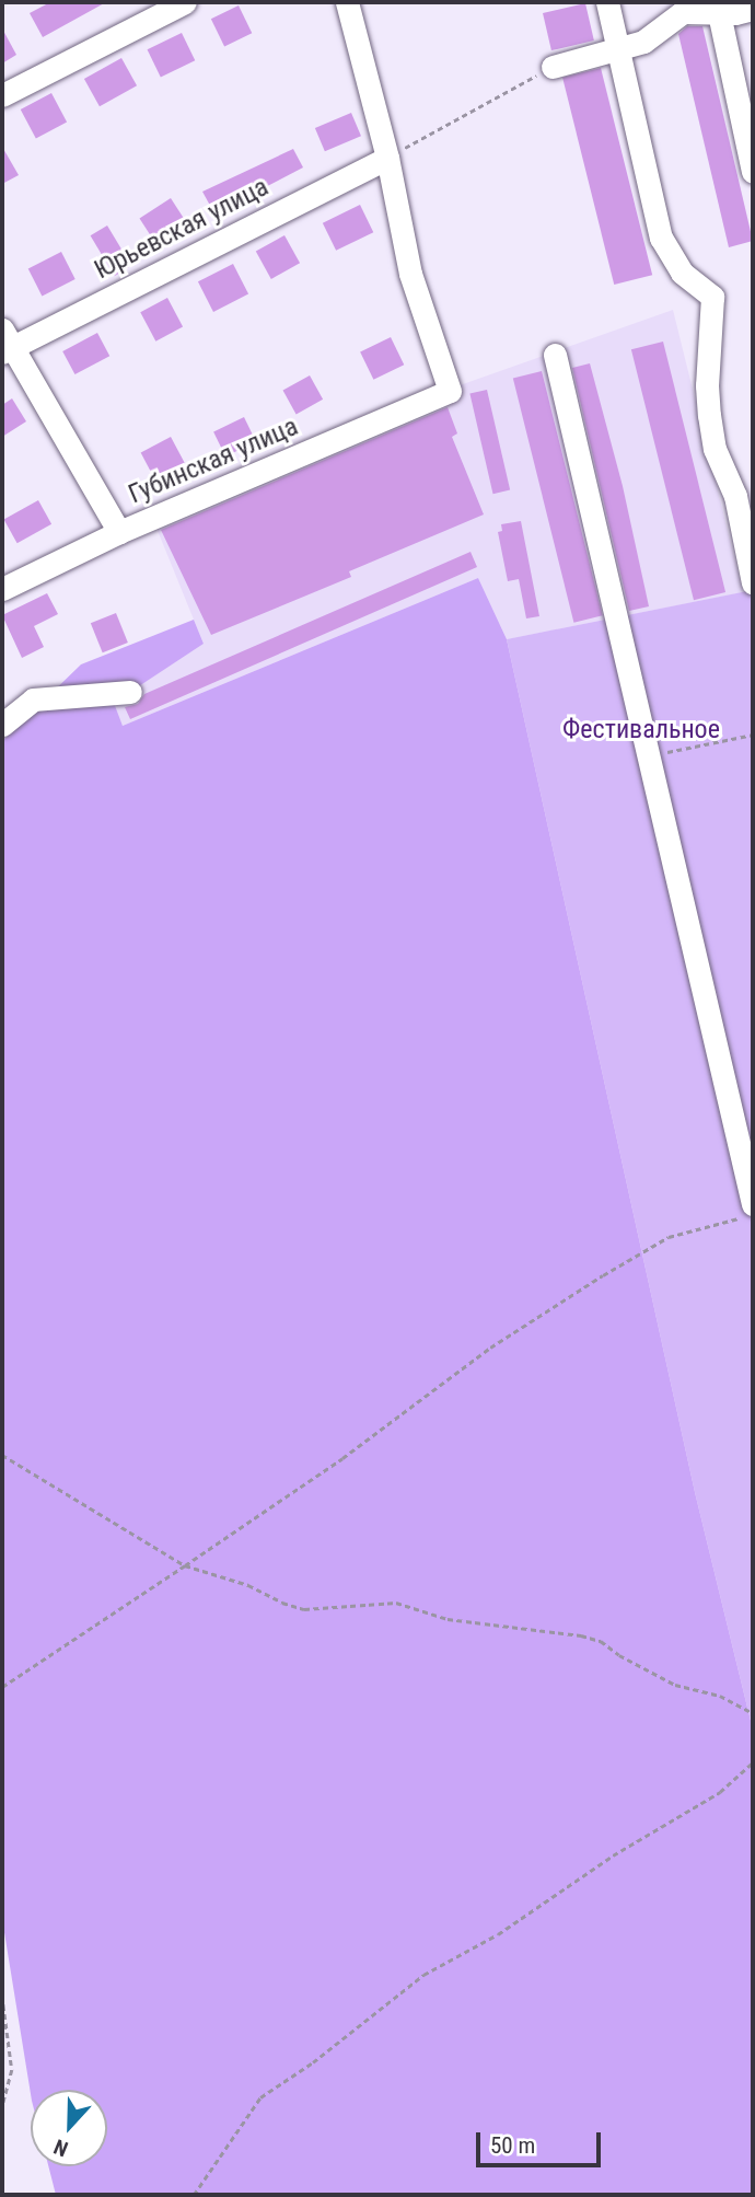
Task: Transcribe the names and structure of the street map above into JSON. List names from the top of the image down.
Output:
{
  "streets": {
    "street": ["Юрьевская улица", "Губинская улица"]
  },
  "crossings": [
    ["Юрьевская улица", "Губинская улица"]
  ],
  "parks": ["Фестивальное"],
  "scale_bar": "50 m",
  "north": "bottom"
}
